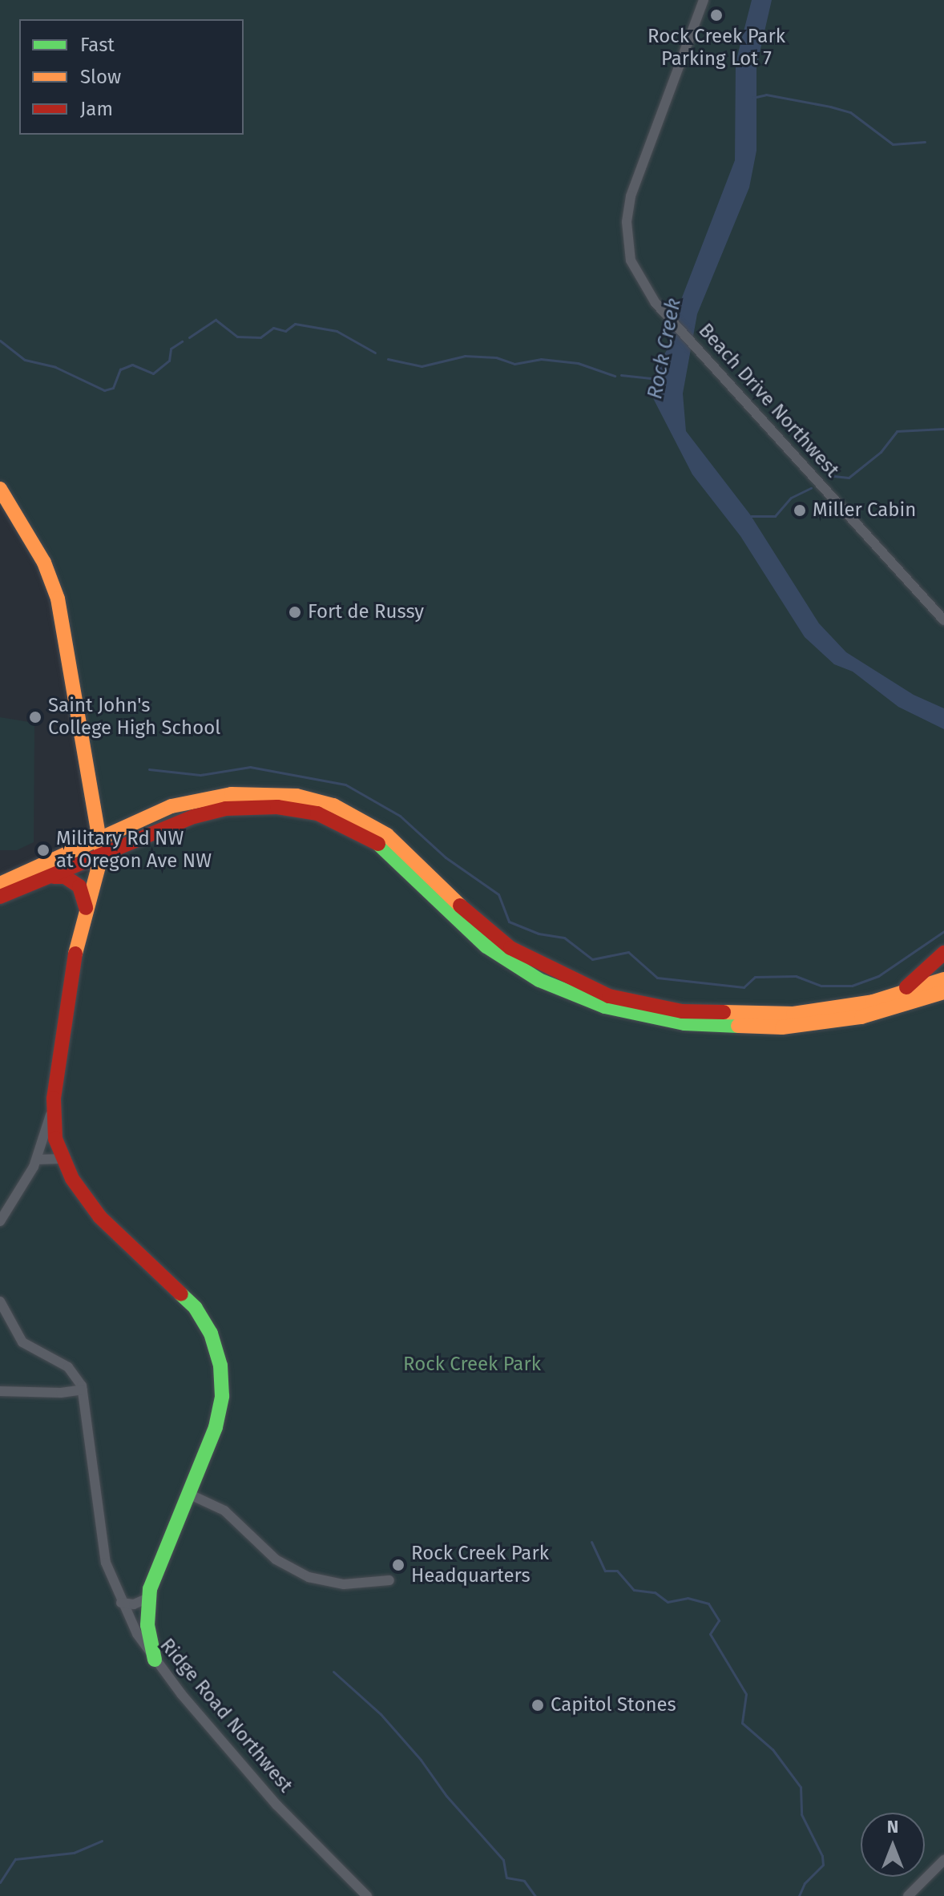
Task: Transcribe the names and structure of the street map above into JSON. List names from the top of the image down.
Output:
{
  "streets": {
    "street": ["Beach Drive Northwest", "Ridge Road Northwest"]
  },
  "water": ["Rock Creek"],
  "parks": ["Rock Creek Park"],
  "places": [
    "Rock Creek Park Parking Lot 7",
    "Miller Cabin",
    "Fort de Russy",
    "Saint John's College High School",
    "Military Rd NW at Oregon Ave NW",
    "Rock Creek Park Headquarters",
    "Capitol Stones"
  ],
  "legend": ["Fast", "Slow", "Jam"],
  "north": "top"
}
